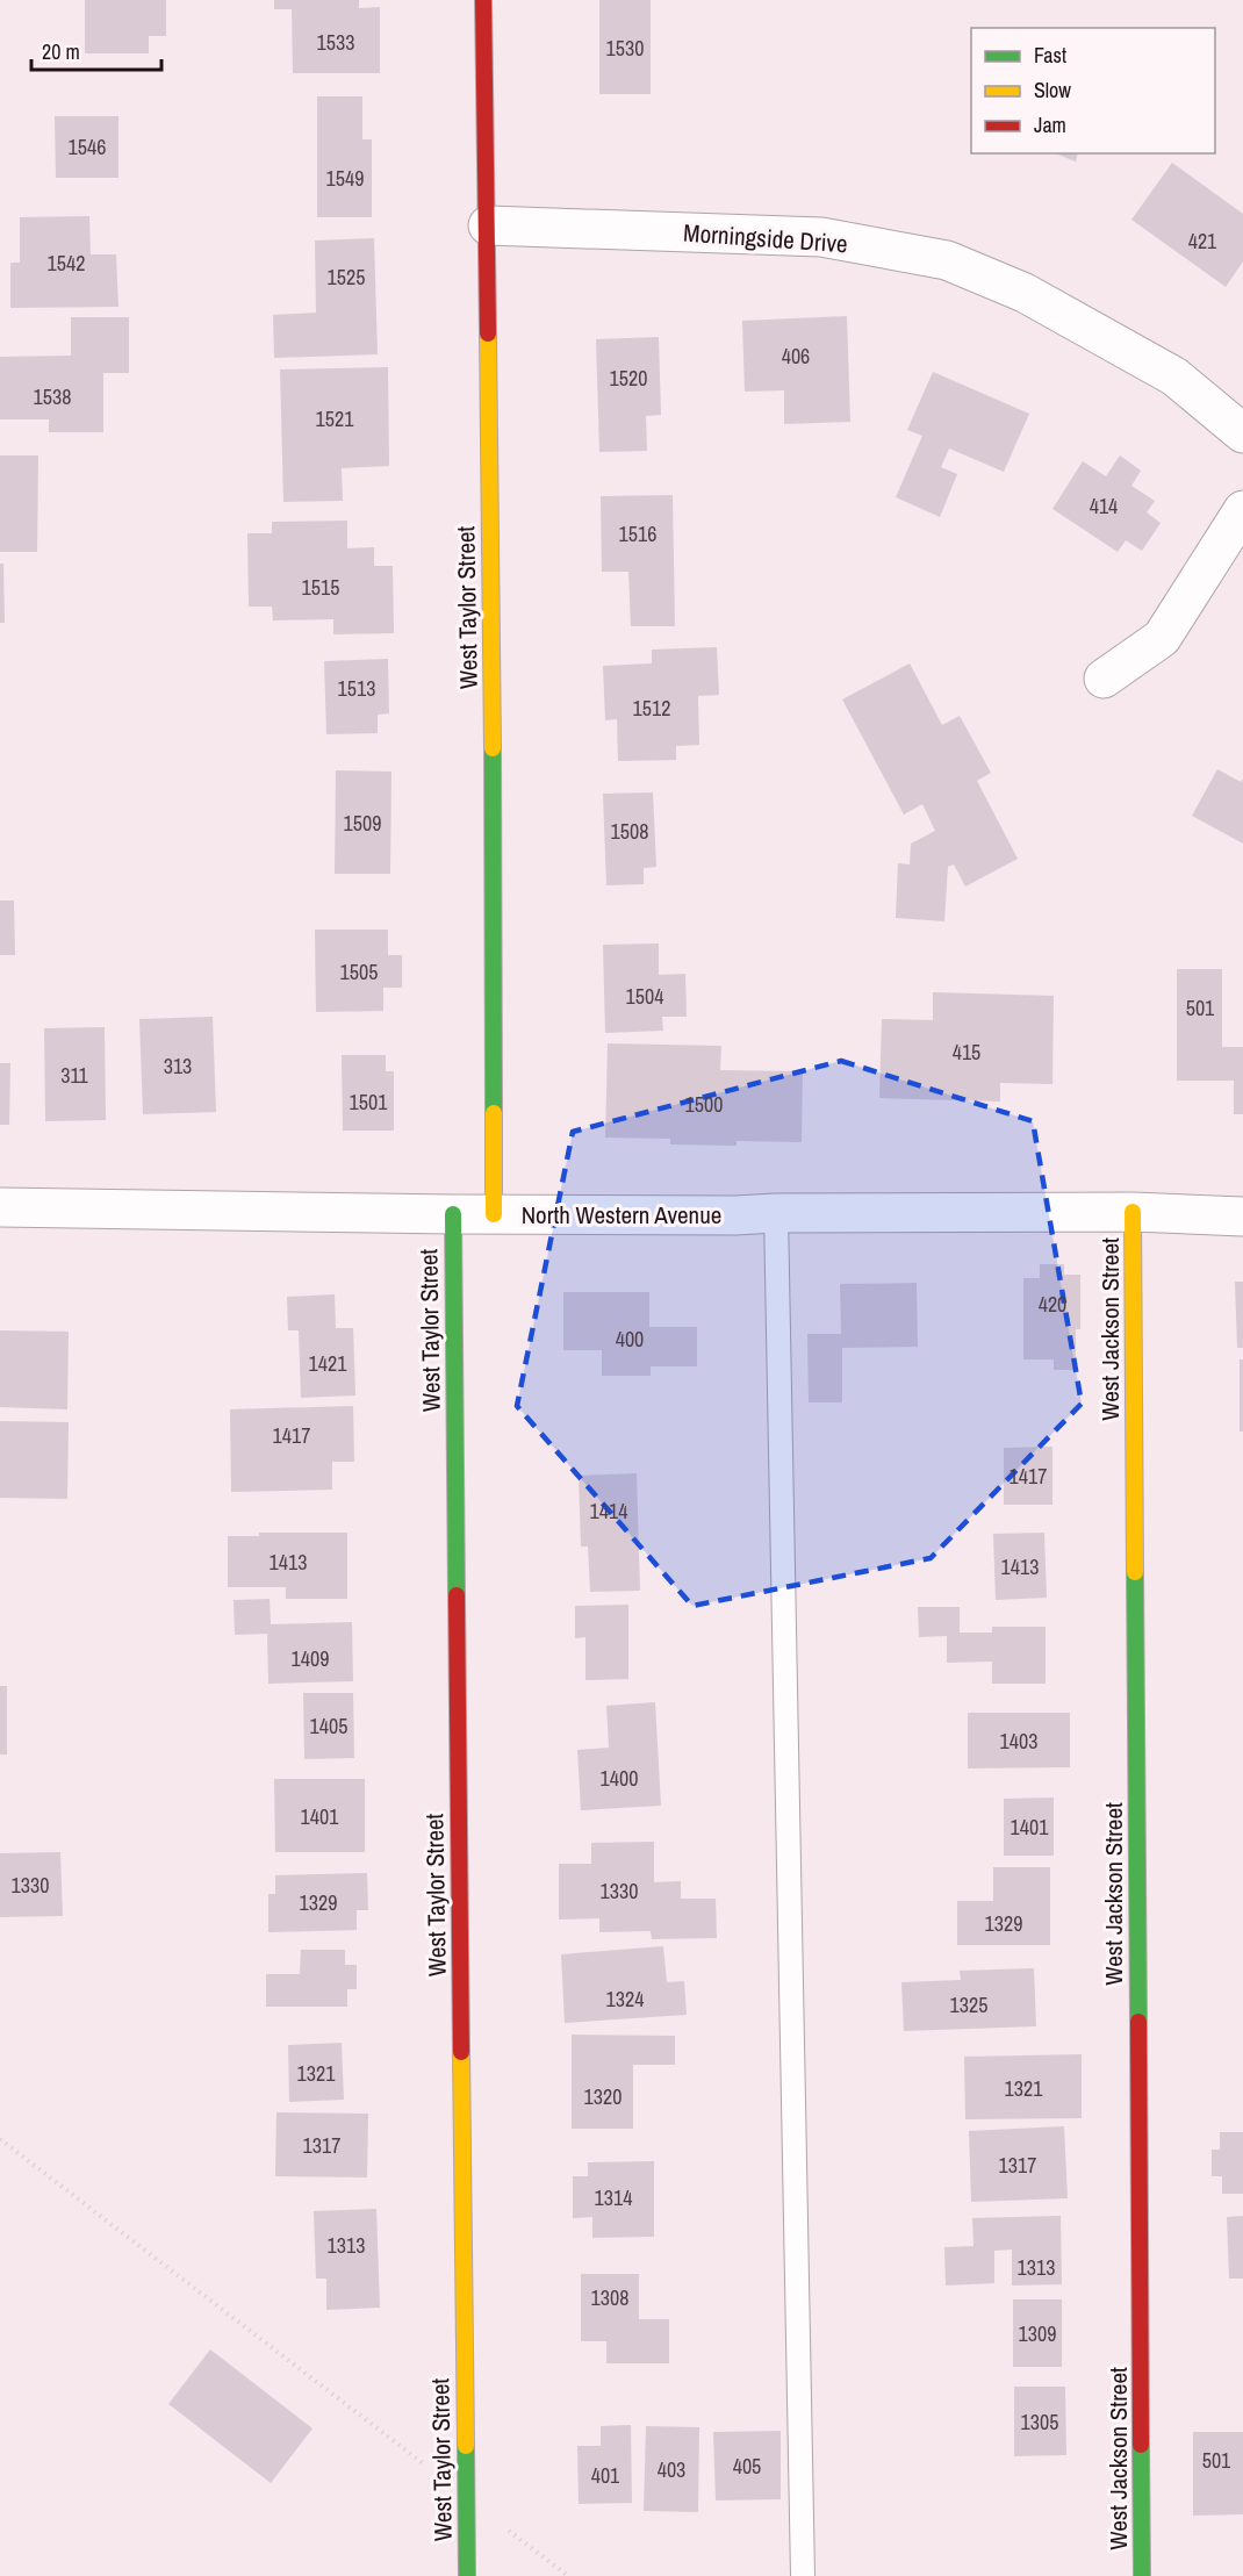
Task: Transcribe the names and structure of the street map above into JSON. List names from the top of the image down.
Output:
{
  "streets": {
    "street": [
      "Morningside Drive",
      "West Taylor Street",
      "North Western Avenue",
      "West Jackson Street"
    ]
  },
  "crossings": [
    ["Morningside Drive", "West Taylor Street"],
    ["West Taylor Street", "North Western Avenue"],
    ["North Western Avenue", "West Jackson Street"]
  ],
  "house_numbers": [
    "1533",
    "1530",
    "1546",
    "1549",
    "421",
    "1542",
    "1525",
    "406",
    "1520",
    "1538",
    "1521",
    "414",
    "1516",
    "1515",
    "1513",
    "1512",
    "1509",
    "1508",
    "1505",
    "1504",
    "501",
    "415",
    "313",
    "311",
    "1501",
    "1500",
    "420",
    "400",
    "1421",
    "1417",
    "1417",
    "1414",
    "1413",
    "1413",
    "1409",
    "1405",
    "1403",
    "1400",
    "1401",
    "1401",
    "1330",
    "1330",
    "1329",
    "1329",
    "1324",
    "1325",
    "1321",
    "1321",
    "1320",
    "1317",
    "1317",
    "1314",
    "1313",
    "1313",
    "1308",
    "1309",
    "1305",
    "501",
    "405",
    "403",
    "401"
  ],
  "legend": ["Fast", "Slow", "Jam"],
  "scale_bar": "20 m"
}
